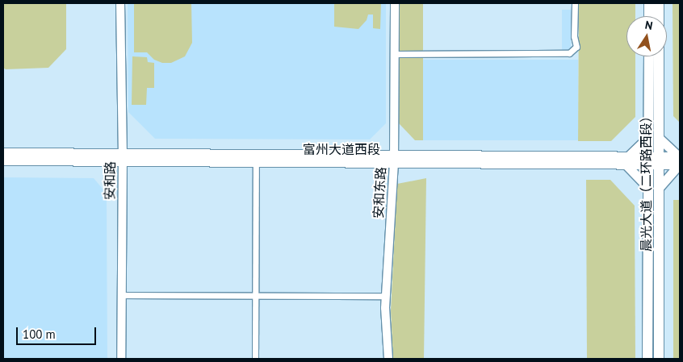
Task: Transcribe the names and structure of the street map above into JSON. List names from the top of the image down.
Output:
{
  "streets": {
    "highway": ["晨光大道（二环路西段）"],
    "main road": ["富州大道西段"],
    "street": ["安和路", "安和东路"]
  },
  "crossings": [
    ["富州大道西段", "安和路"],
    ["富州大道西段", "晨光大道（二环路西段）"],
    ["富州大道西段", "安和东路"]
  ],
  "scale_bar": "100 m",
  "north": "top"
}
